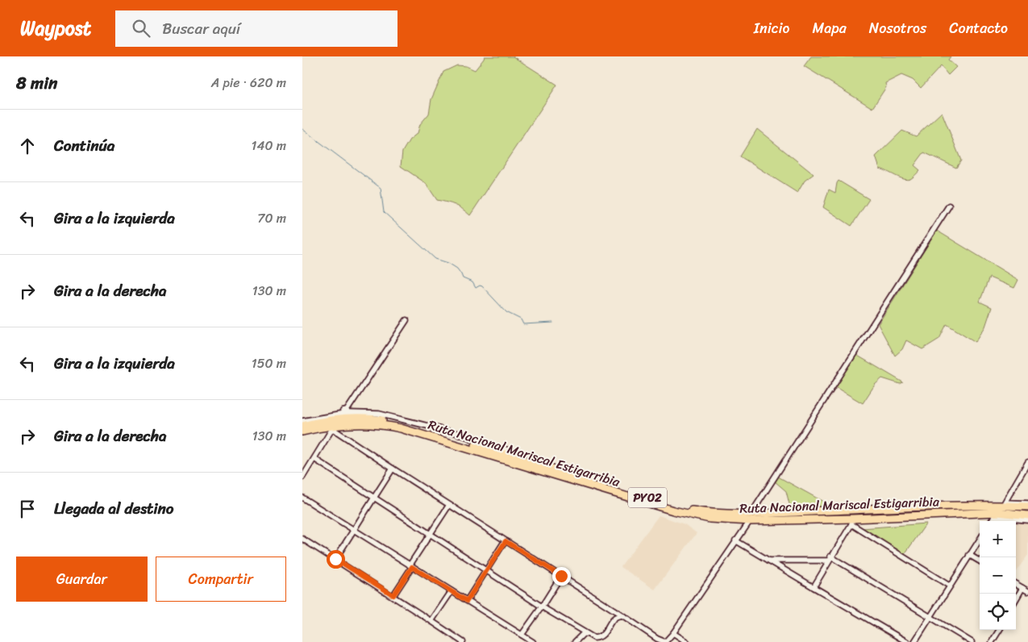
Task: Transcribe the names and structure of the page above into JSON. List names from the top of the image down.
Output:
{
  "streets": {
    "highway": ["Ruta Nacional Mariscal Estigarribia", "PY02"]
  },
  "page": {
    "header": "Waypost",
    "search": "Buscar aquí",
    "nav": [
      "Inicio",
      "Mapa",
      "Nosotros",
      "Contacto"
    ],
    "heading": ["8 min", "A pie · 620 m"],
    "list": [
      ["Continúa", "140 m"],
      ["Gira a la izquierda", "70 m"],
      ["Gira a la derecha", "130 m"],
      ["Gira a la izquierda", "150 m"],
      ["Gira a la derecha", "130 m"],
      "Llegada al destino"
    ],
    "map_buttons": ["+", "−"],
    "buttons": ["Guardar", "Compartir"]
  }
}
